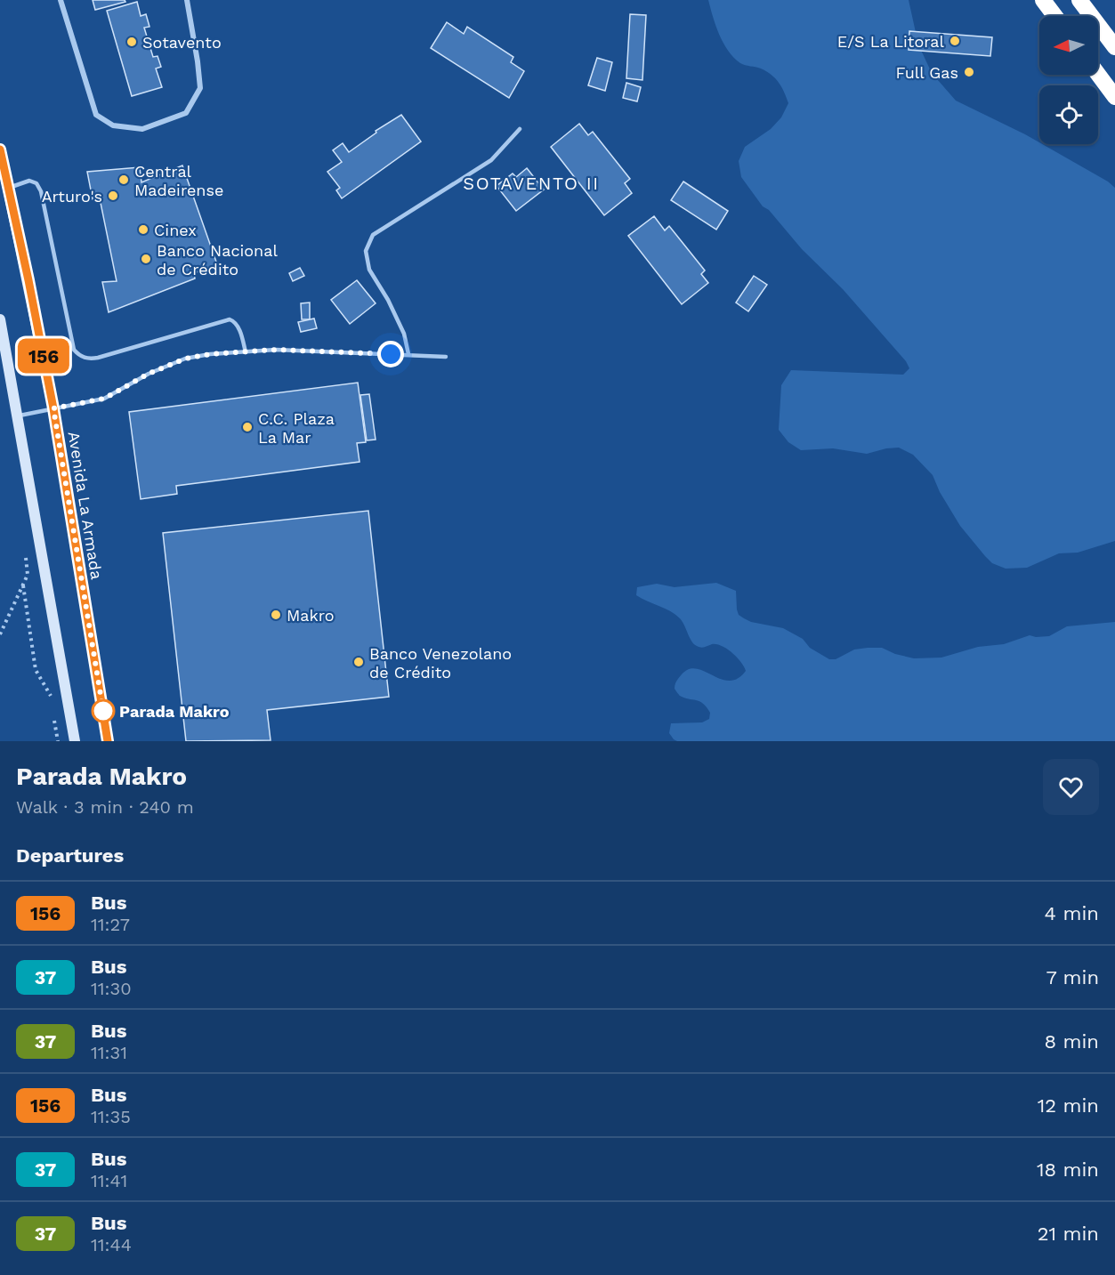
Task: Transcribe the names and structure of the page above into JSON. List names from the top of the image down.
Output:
{
  "streets": {
    "main road": ["Avenida La Armada"]
  },
  "districts": ["SOTAVENTO II"],
  "places": [
    "E/S La Litoral",
    "Sotavento",
    "Full Gas",
    "Central Madeirense",
    "Arturo's",
    "Cinex",
    "Banco Nacional de Crédito",
    "C.C. Plaza La Mar",
    "Makro",
    "Banco Venezolano de Crédito",
    "Parada Makro"
  ],
  "lines": ["bus line 156"],
  "north": "left",
  "page": {
    "on_map": "156",
    "heading": [
      ["Parada Makro", "Walk · 3 min · 240 m"],
      "Departures"
    ],
    "list": [
      {
        "mark": "156",
        "name": "Bus",
        "note": "11:27",
        "value": "4 min"
      },
      {
        "mark": "37",
        "name": "Bus",
        "note": "11:30",
        "value": "7 min"
      },
      {
        "mark": "37",
        "name": "Bus",
        "note": "11:31",
        "value": "8 min"
      },
      {
        "mark": "156",
        "name": "Bus",
        "note": "11:35",
        "value": "12 min"
      },
      {
        "mark": "37",
        "name": "Bus",
        "note": "11:41",
        "value": "18 min"
      },
      {
        "mark": "37",
        "name": "Bus",
        "note": "11:44",
        "value": "21 min"
      }
    ]
  }
}
